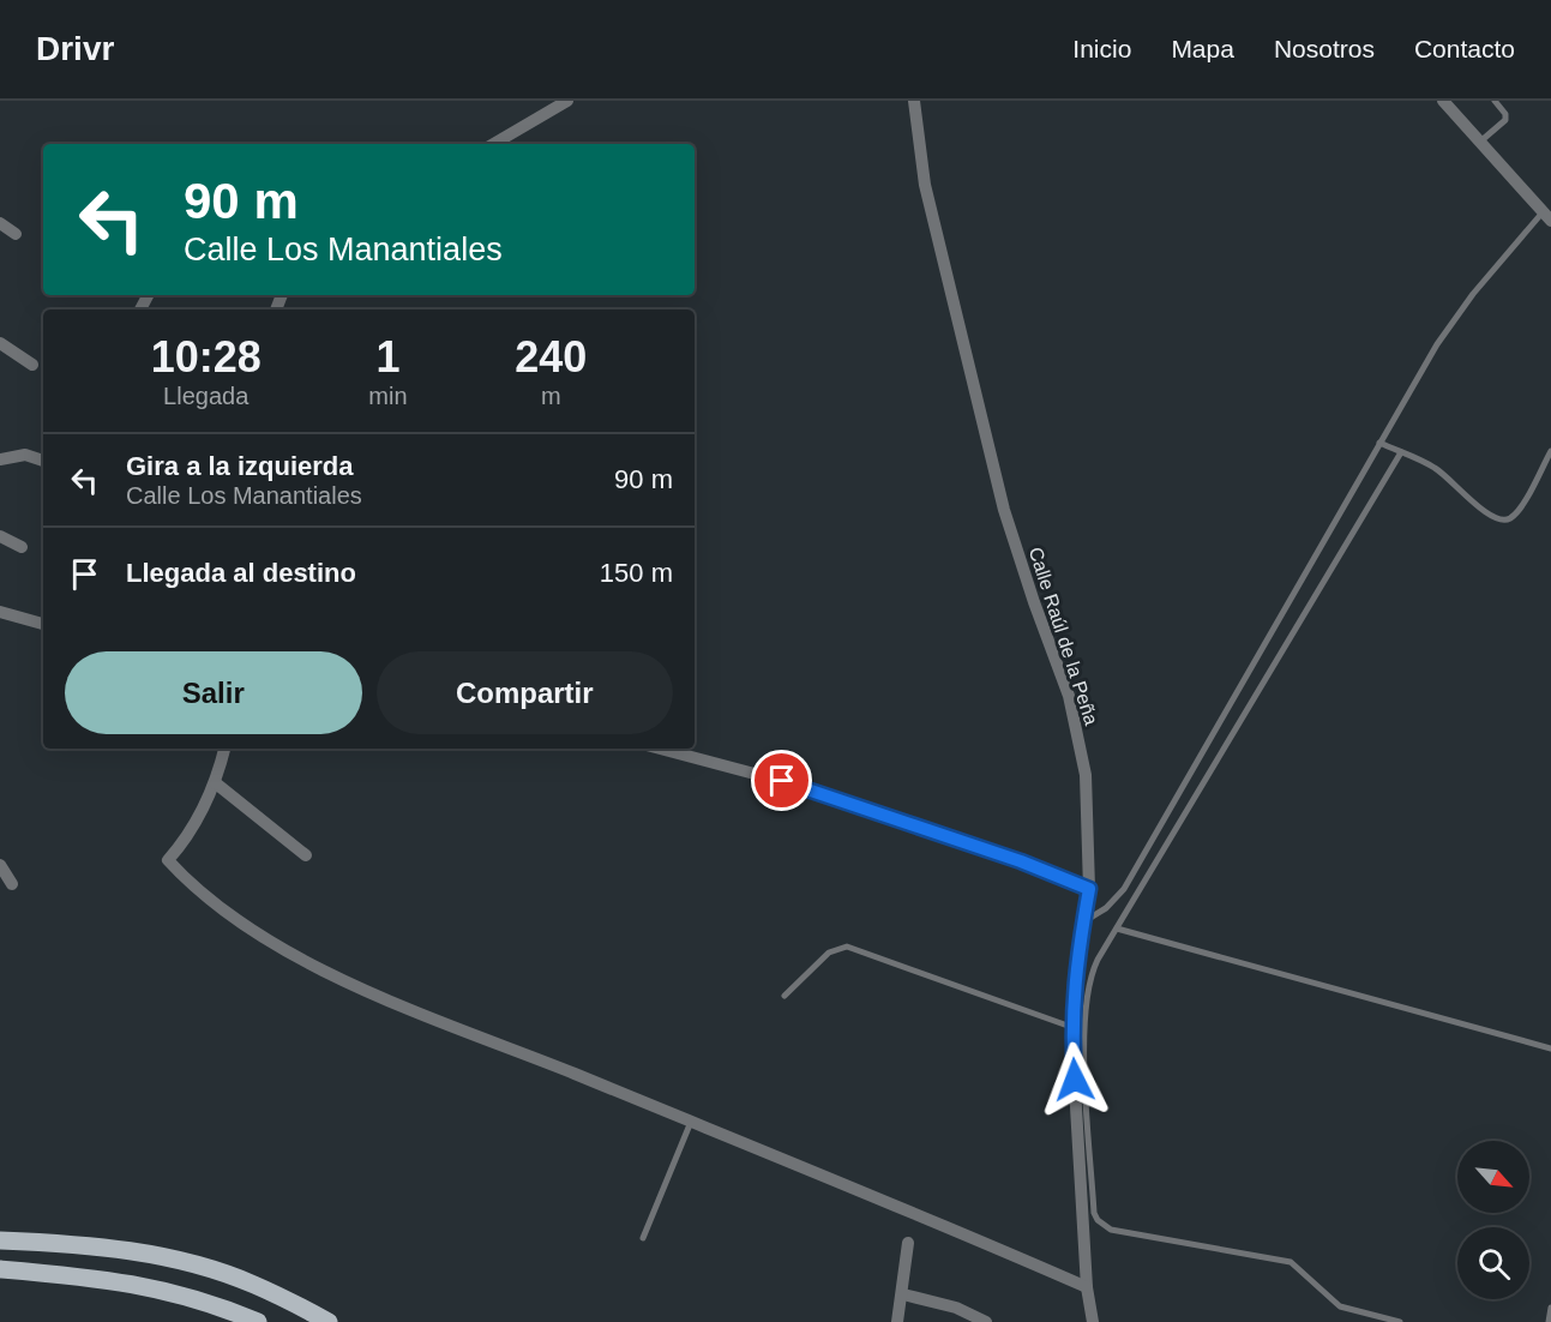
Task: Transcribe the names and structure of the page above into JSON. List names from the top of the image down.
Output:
{
  "streets": {
    "street": ["Calle Raúl de la Peña"]
  },
  "north": "bottom right",
  "page": {
    "header": "Drivr",
    "nav": [
      "Inicio",
      "Mapa",
      "Nosotros",
      "Contacto"
    ],
    "turn": ["90 m", "Calle Los Manantiales"],
    "eta": [
      "10:28",
      "Llegada",
      "1",
      "min",
      "240",
      "m"
    ],
    "list": [
      {
        "name": "Gira a la izquierda",
        "note": "Calle Los Manantiales",
        "value": "90 m"
      },
      {
        "name": "Llegada al destino",
        "value": "150 m"
      }
    ],
    "buttons": ["Salir", "Compartir"]
  }
}
